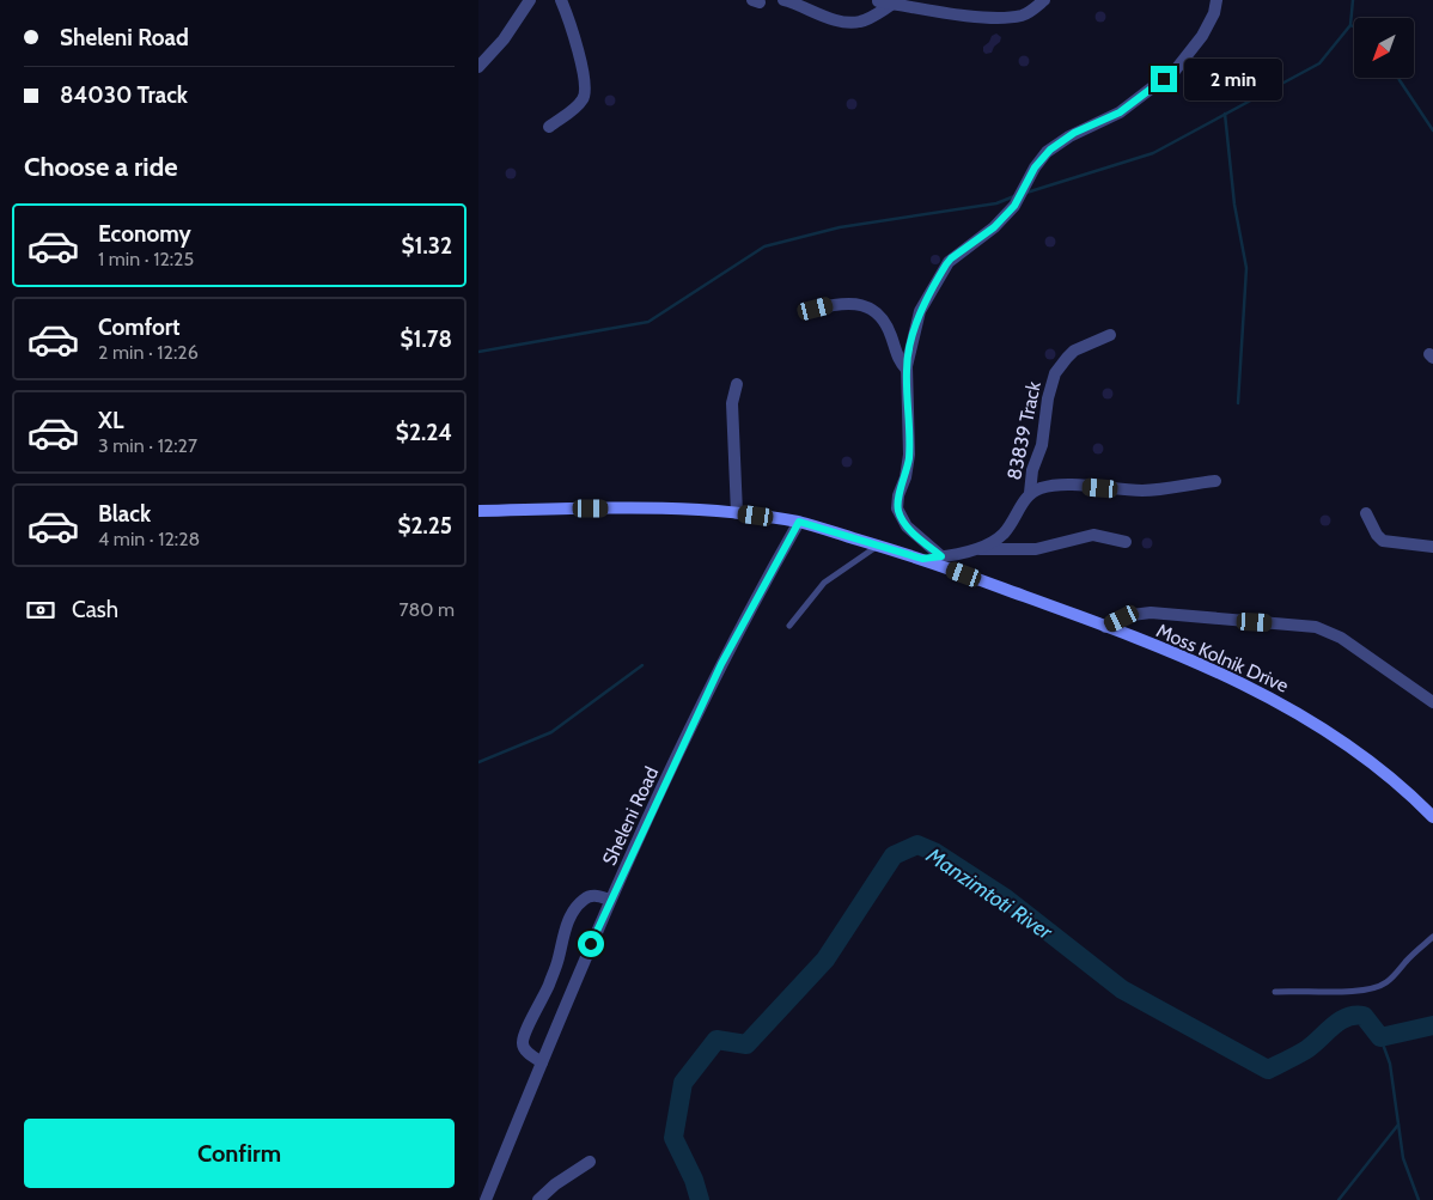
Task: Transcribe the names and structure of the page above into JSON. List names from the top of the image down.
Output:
{
  "streets": {
    "main road": ["Moss Kolnik Drive"],
    "street": ["83839 Track", "Sheleni Road"]
  },
  "crossings": [
    ["Moss Kolnik Drive", "Sheleni Road"]
  ],
  "water": ["Manzimtoti River"],
  "north": "bottom left",
  "page": {
    "banner": ["Sheleni Road", "84030 Track"],
    "bubble": "2 min",
    "heading": "Choose a ride",
    "list": [
      {
        "name": "Economy",
        "note": "1 min · 12:25",
        "value": "$1.32"
      },
      {
        "name": "Comfort",
        "note": "2 min · 12:26",
        "value": "$1.78"
      },
      {
        "name": "XL",
        "note": "3 min · 12:27",
        "value": "$2.24"
      },
      {
        "name": "Black",
        "note": "4 min · 12:28",
        "value": "$2.25"
      }
    ],
    "pay": ["Cash", "780 m"],
    "buttons": "Confirm"
  }
}
